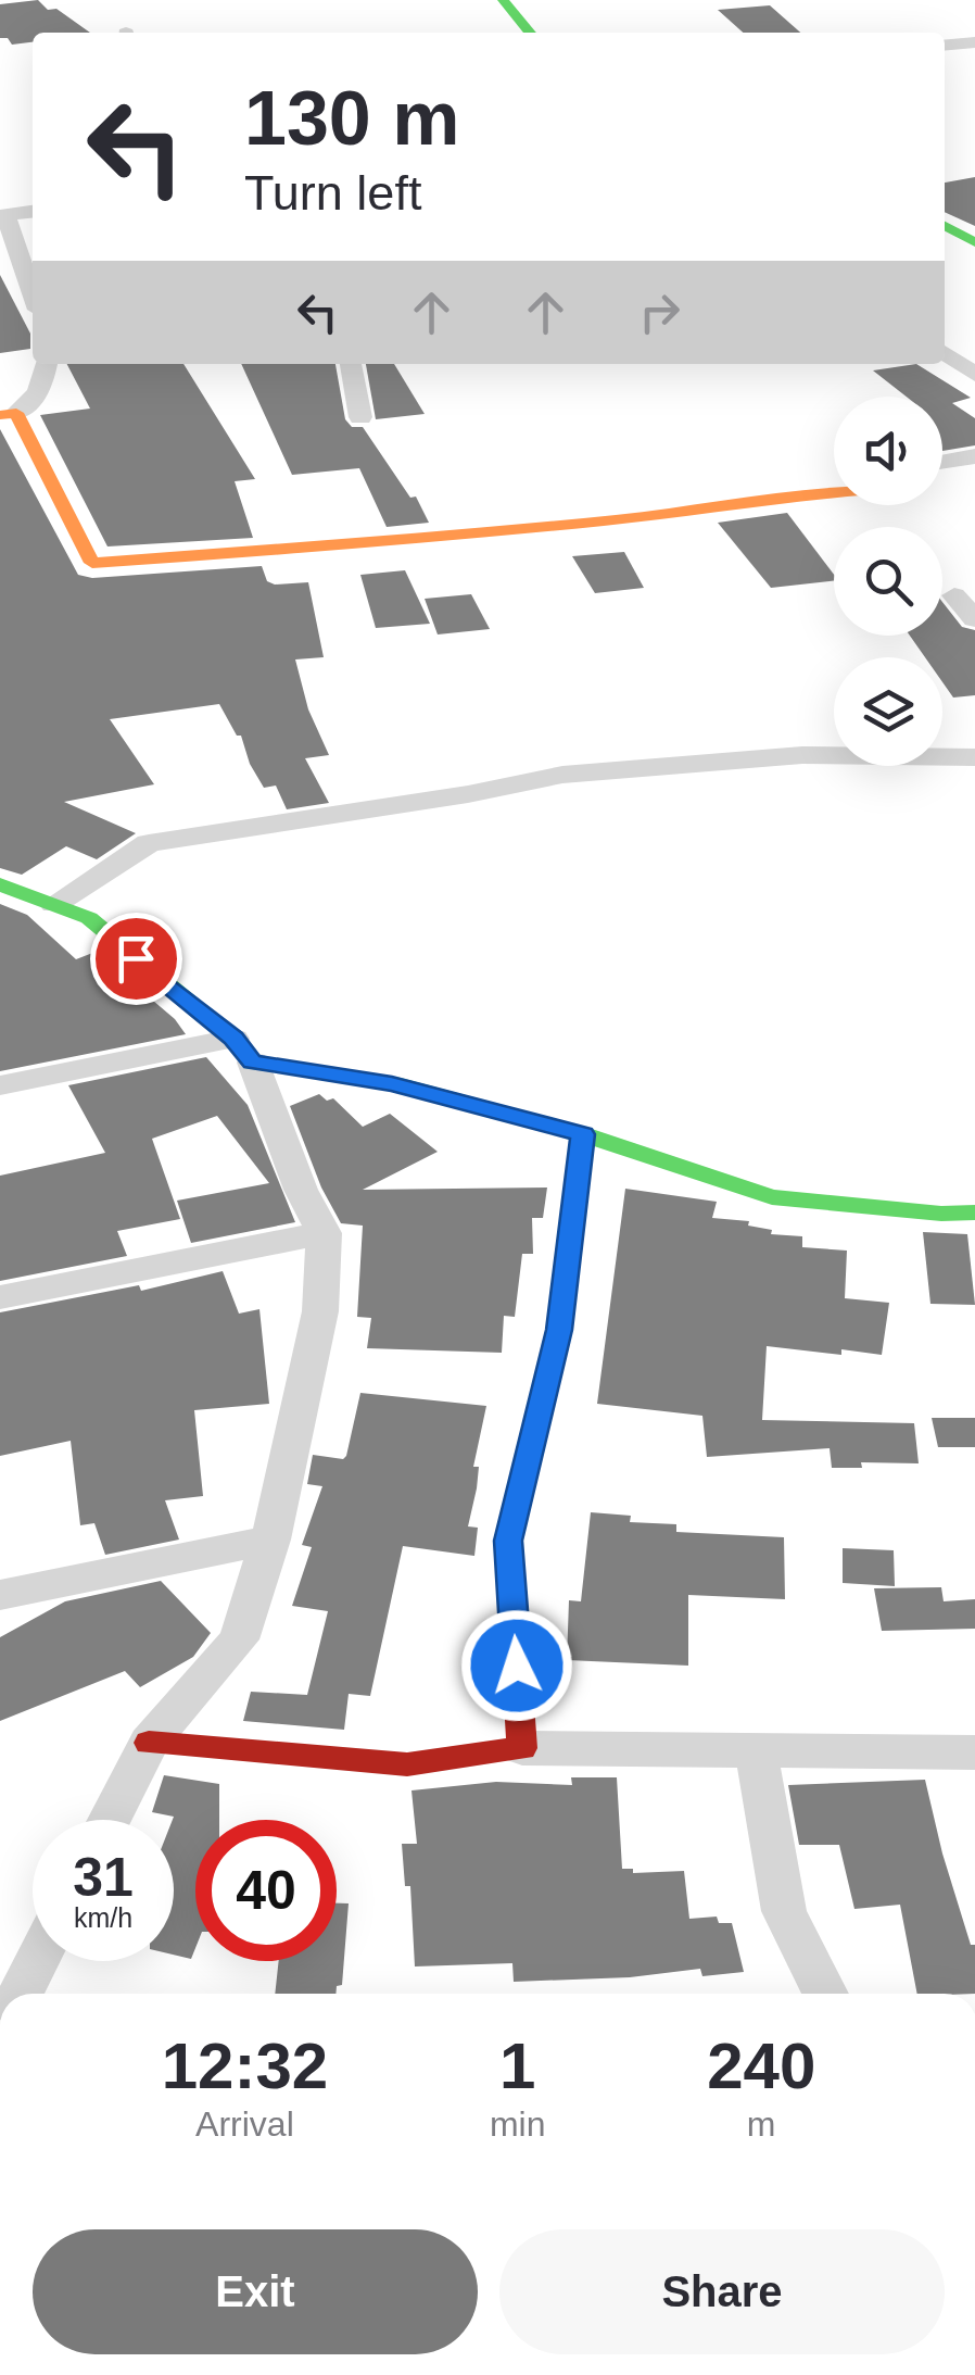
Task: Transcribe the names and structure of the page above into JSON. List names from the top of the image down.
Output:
{
  "page": {
    "turn": ["130 m", "Turn left"],
    "speed": "31 km/h",
    "limit": "40",
    "eta": [
      "12:32",
      "Arrival",
      "1",
      "min",
      "240",
      "m"
    ],
    "buttons": ["Exit", "Share"]
  }
}
